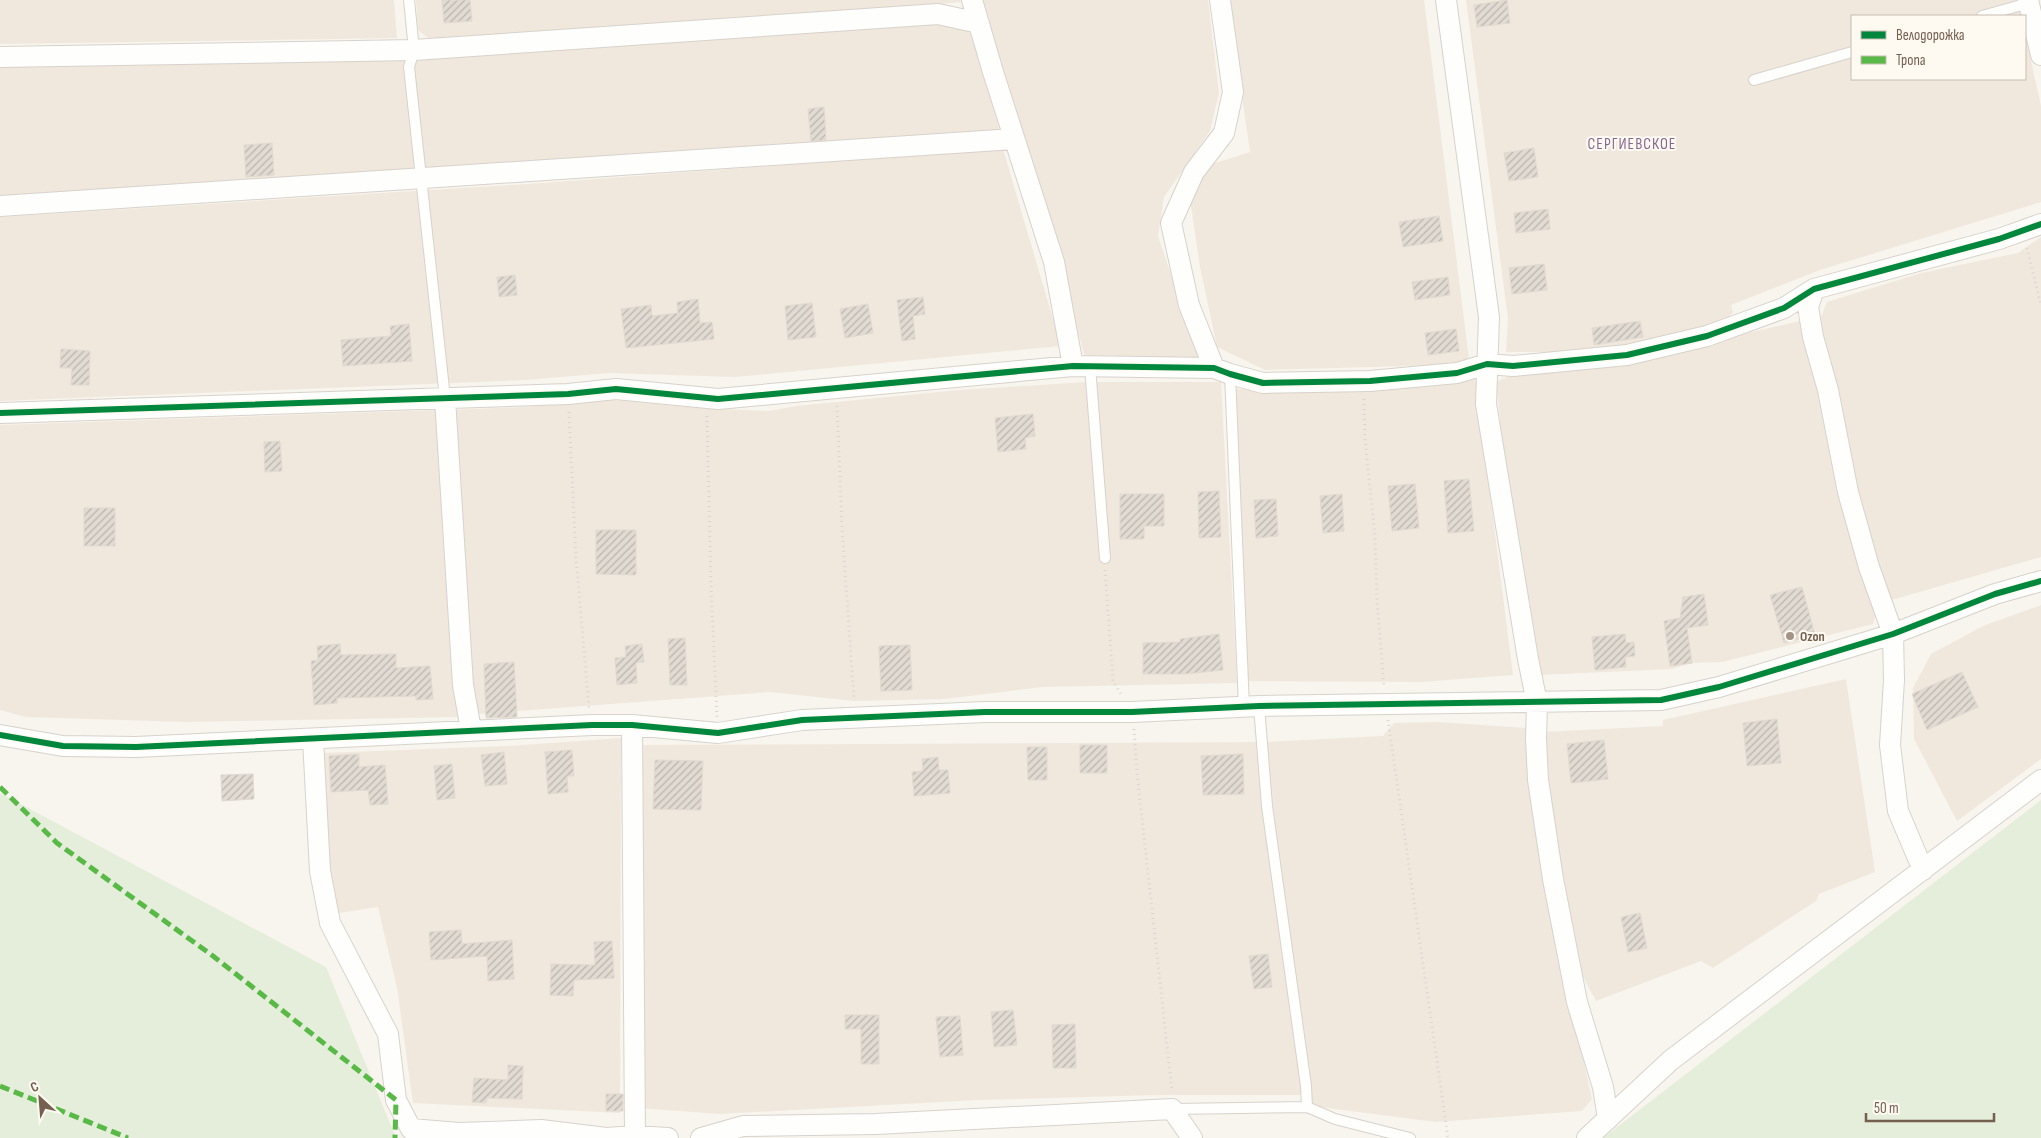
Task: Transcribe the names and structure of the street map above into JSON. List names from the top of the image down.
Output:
{
  "districts": ["СЕРГИЕВСКОЕ"],
  "places": ["Ozon"],
  "legend": ["Велодорожка", "Тропа"],
  "scale_bar": "50 m",
  "north": "top left"
}
